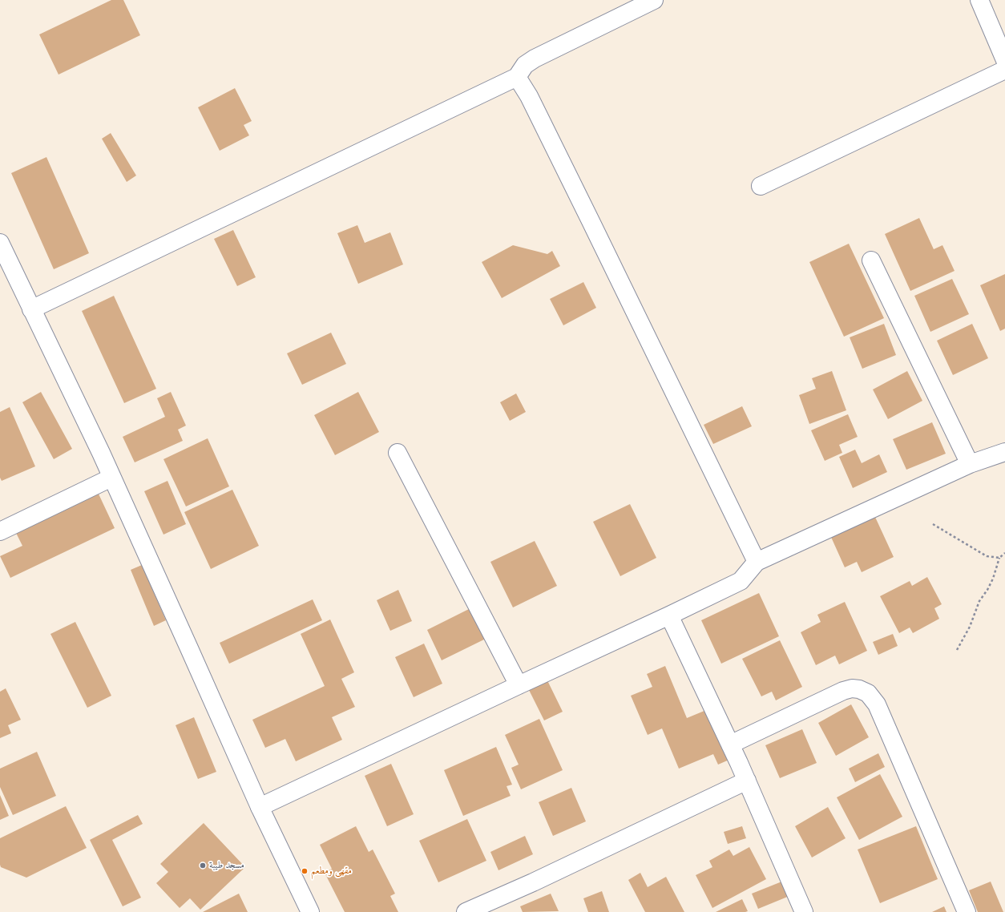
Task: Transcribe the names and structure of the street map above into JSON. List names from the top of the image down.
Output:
{
  "places": ["مسجد طيبة", "مقهى ومطعم"]
}
